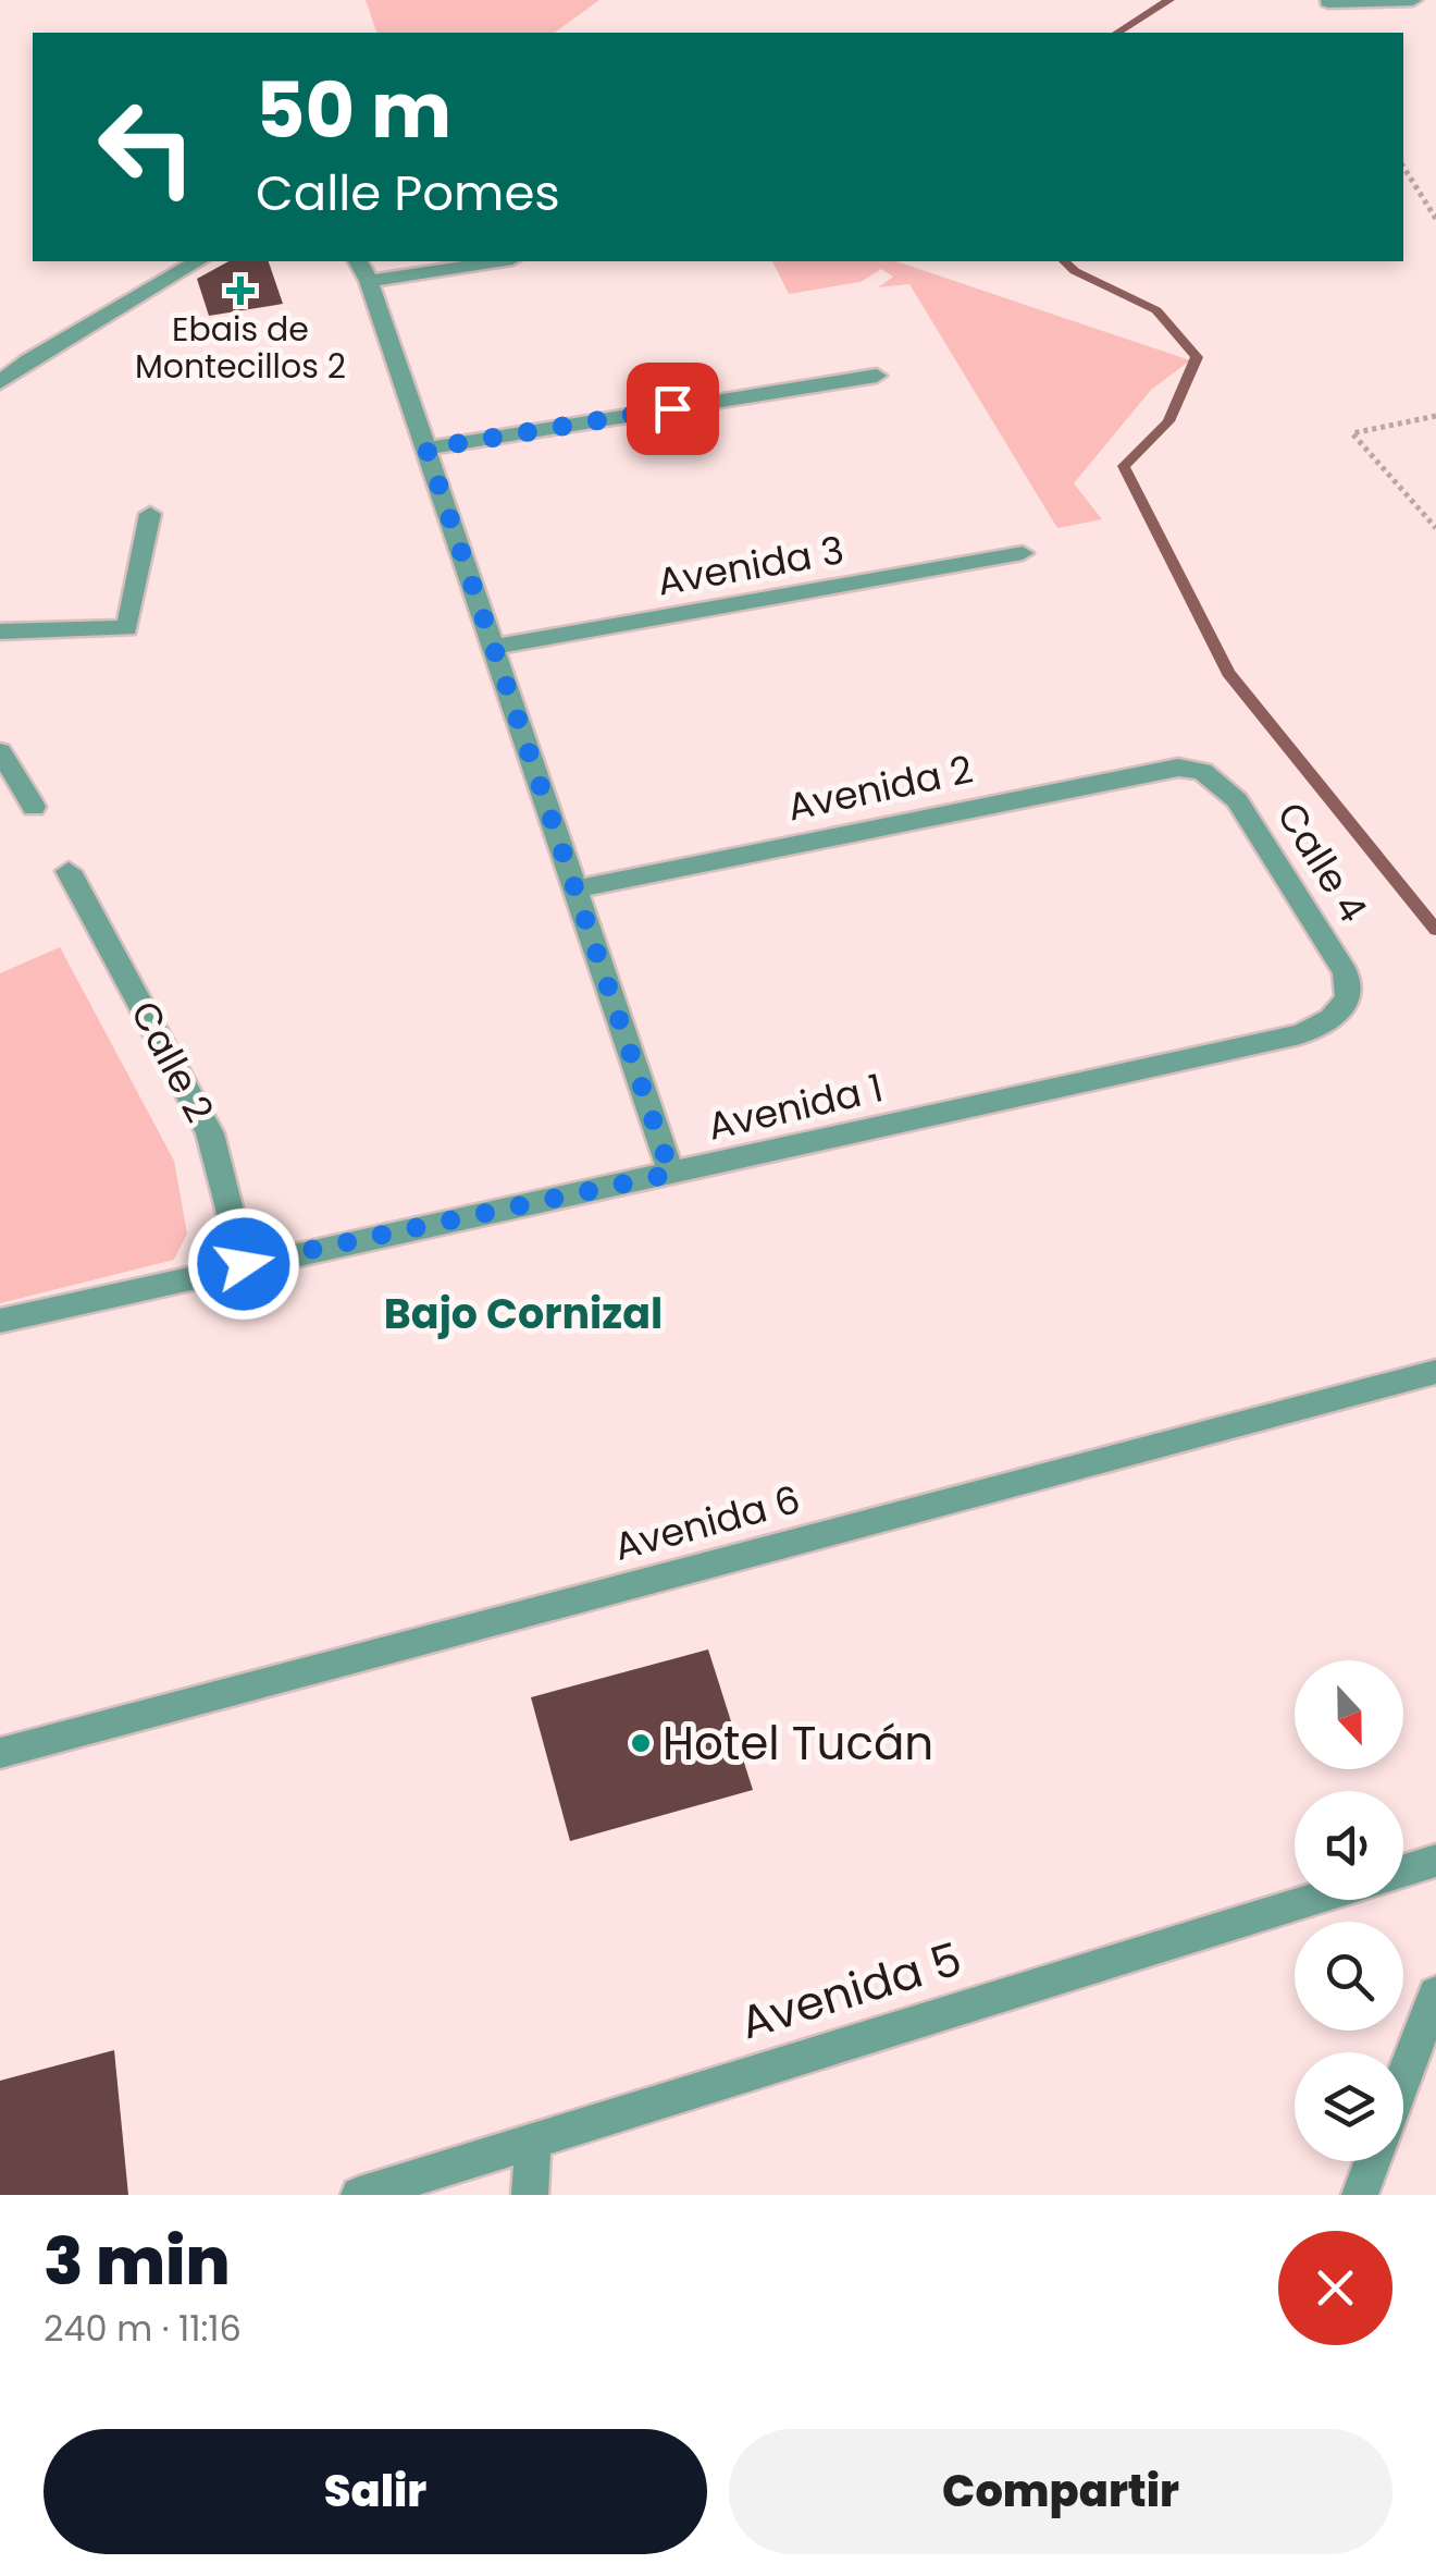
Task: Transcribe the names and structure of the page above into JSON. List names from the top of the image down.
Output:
{
  "streets": {
    "street": [
      "Avenida 3",
      "Avenida 2",
      "Calle 4",
      "Calle 2",
      "Avenida 1",
      "Avenida 6",
      "Avenida 5"
    ]
  },
  "crossings": [
    ["Avenida 2", "Calle 4"],
    ["Calle 4", "Avenida 1"],
    ["Calle 2", "Avenida 1"]
  ],
  "districts": ["Bajo Cornizal"],
  "places": {
    "health": ["Ebais de Montecillos 2"],
    "other": ["Hotel Tucán"]
  },
  "north": "bottom",
  "page": {
    "turn": ["50 m", "Calle Pomes"],
    "heading": ["3 min", "240 m · 11:16"],
    "buttons": ["Salir", "Compartir"]
  }
}
